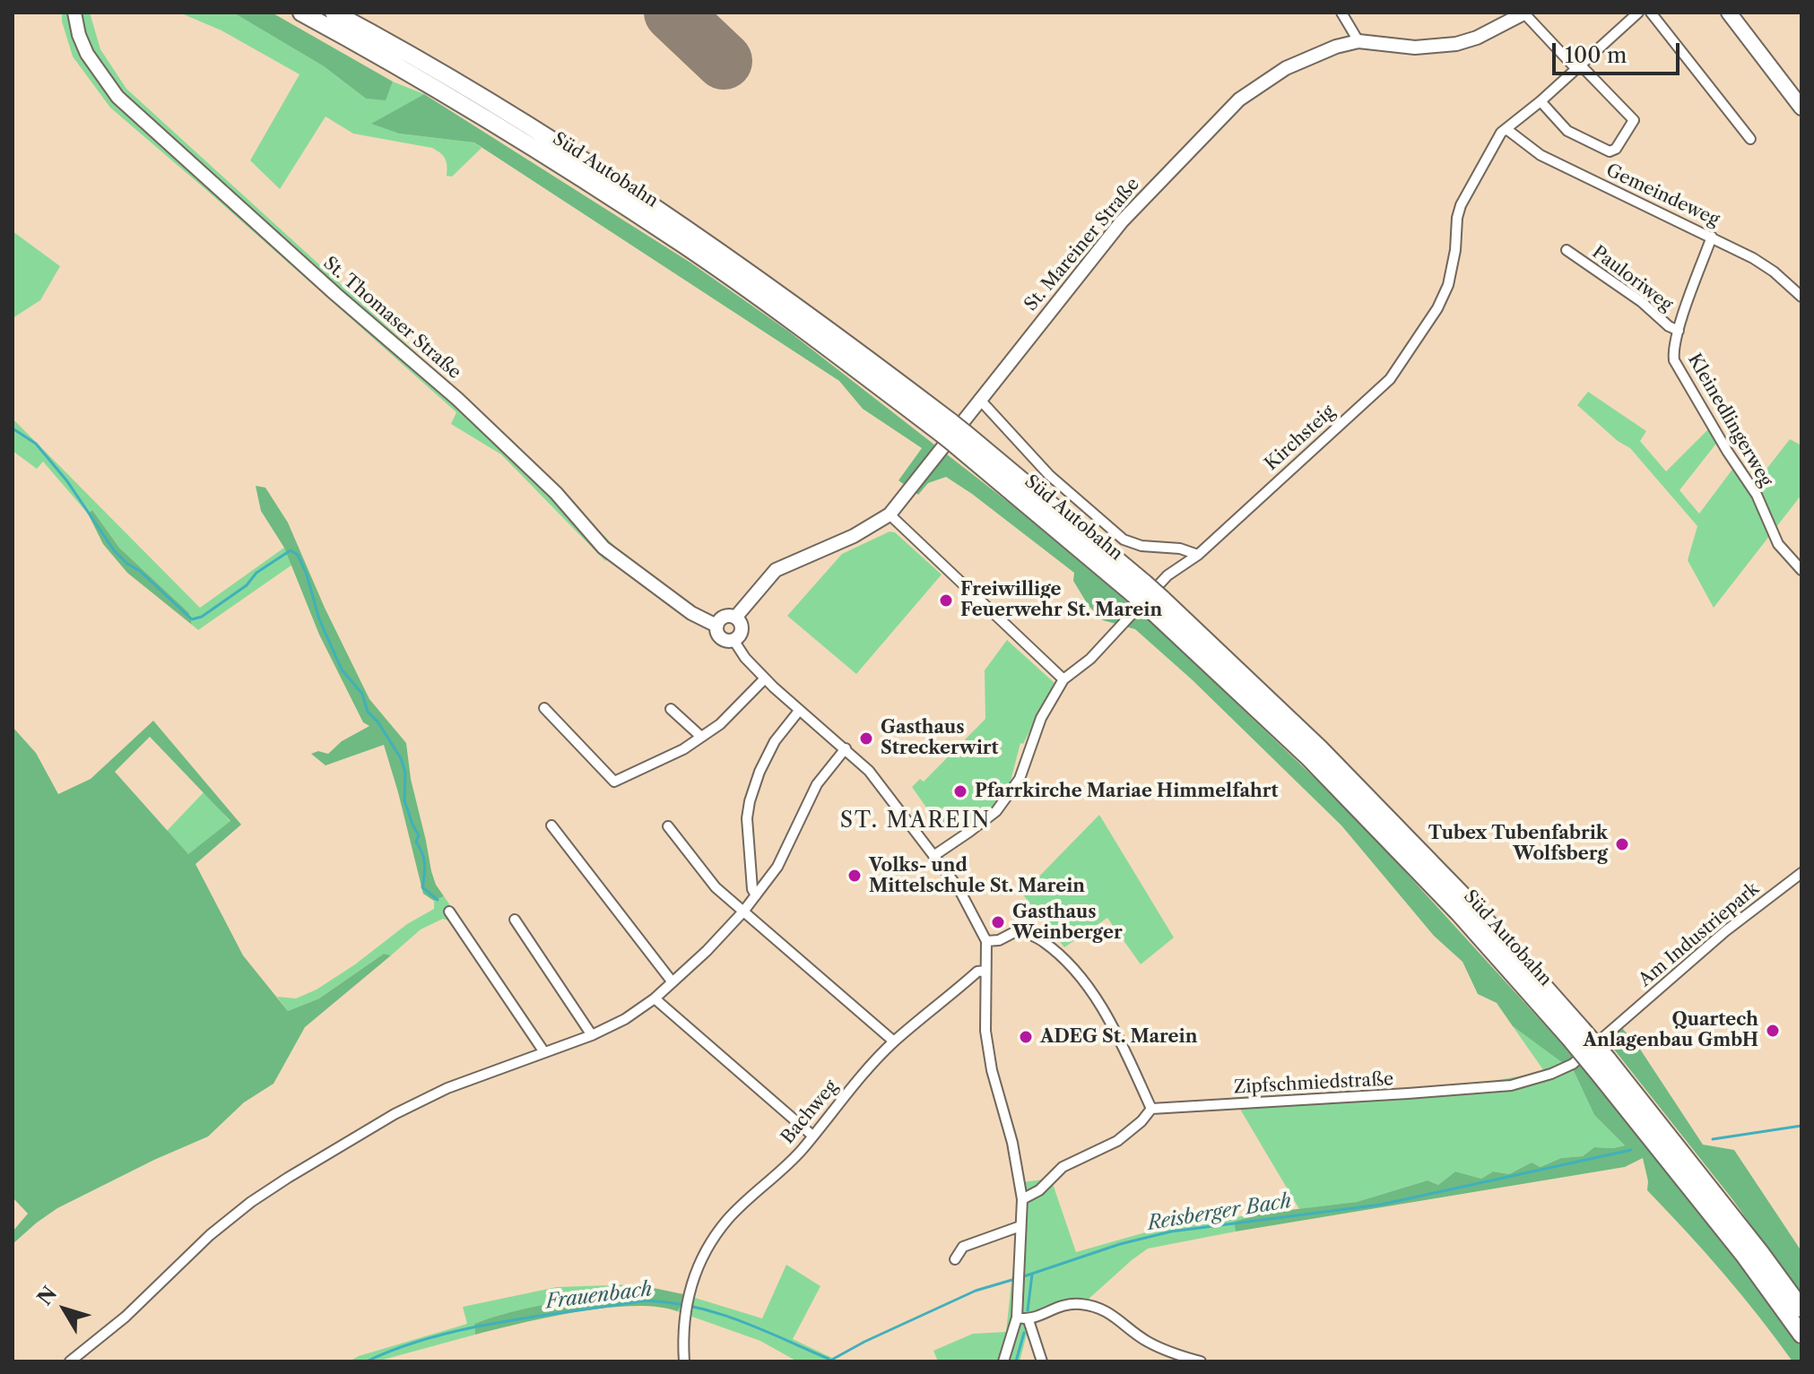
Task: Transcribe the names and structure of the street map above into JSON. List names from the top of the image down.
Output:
{
  "streets": {
    "highway": ["Süd Autobahn"],
    "main road": ["St. Mareiner Straße", "St. Thomaser Straße"],
    "street": [
      "Gemeindeweg",
      "Pauloriweg",
      "Kleinedlingerweg",
      "Kirchsteig",
      "Am Industriepark",
      "Zipfschmiedstraße",
      "Bachweg"
    ]
  },
  "crossings": [
    ["Gemeindeweg", "Kleinedlingerweg"],
    ["Gemeindeweg", "Kirchsteig"],
    ["St. Mareiner Straße", "St. Thomaser Straße"],
    ["Pauloriweg", "Kleinedlingerweg"],
    ["Am Industriepark", "Zipfschmiedstraße"]
  ],
  "districts": ["ST. MAREIN"],
  "water": ["Reisberger Bach", "Frauenbach"],
  "places": [
    "Freiwillige Feuerwehr St. Marein",
    "Gasthaus Streckerwirt",
    "Pfarrkirche Mariae Himmelfahrt",
    "Tubex Tubenfabrik Wolfsberg",
    "Volks- und Mittelschule St. Marein",
    "Gasthaus Weinberger",
    "Quartech Anlagenbau GmbH",
    "ADEG St. Marein"
  ],
  "scale_bar": "100 m",
  "north": "top left"
}
